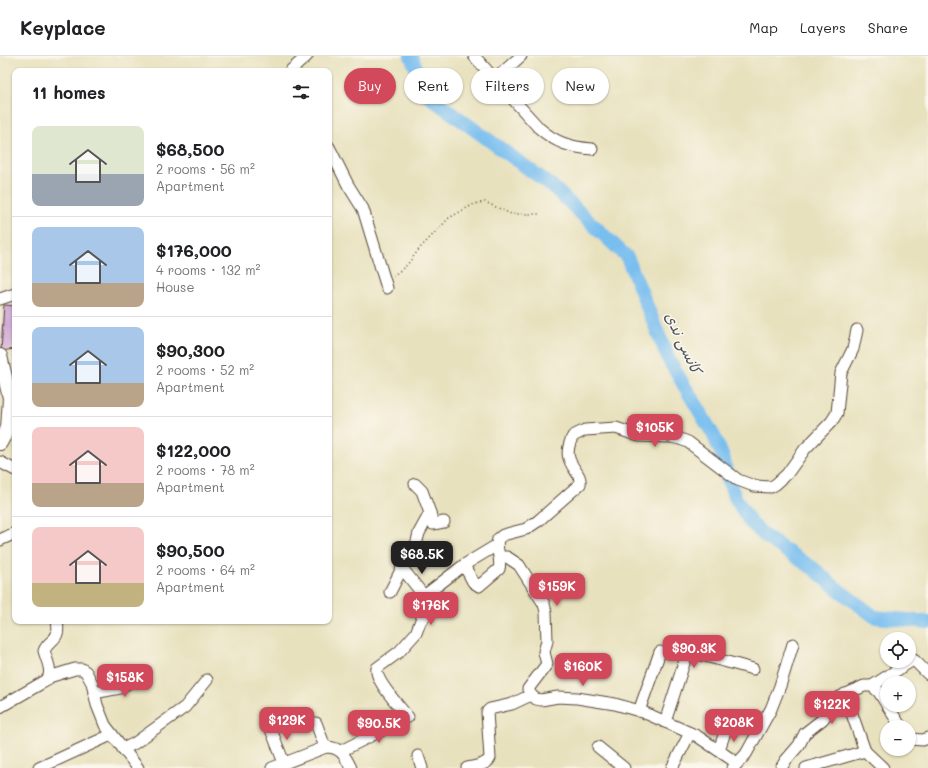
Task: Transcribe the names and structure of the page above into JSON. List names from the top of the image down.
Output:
{
  "water": ["کانسی ندی"],
  "page": {
    "header": "Keyplace",
    "nav": ["Map", "Layers", "Share"],
    "chip": [
      "Buy",
      "Rent",
      "Filters",
      "New"
    ],
    "heading": "11 homes",
    "list": [
      {
        "name": "$68,500",
        "note": "2 rooms · 56 m² · Apartment"
      },
      {
        "name": "$176,000",
        "note": "4 rooms · 132 m² · House"
      },
      {
        "name": "$90,300",
        "note": "2 rooms · 52 m² · Apartment"
      },
      {
        "name": "$122,000",
        "note": "2 rooms · 78 m² · Apartment"
      },
      {
        "name": "$90,500",
        "note": "2 rooms · 64 m² · Apartment"
      }
    ],
    "price": [
      "$105K",
      "$68.5K",
      "$159K",
      "$176K",
      "$90.3K",
      "$160K",
      "$158K",
      "$122K",
      "$129K",
      "$208K",
      "$90.5K"
    ],
    "map_buttons": ["+", "−"]
  }
}
